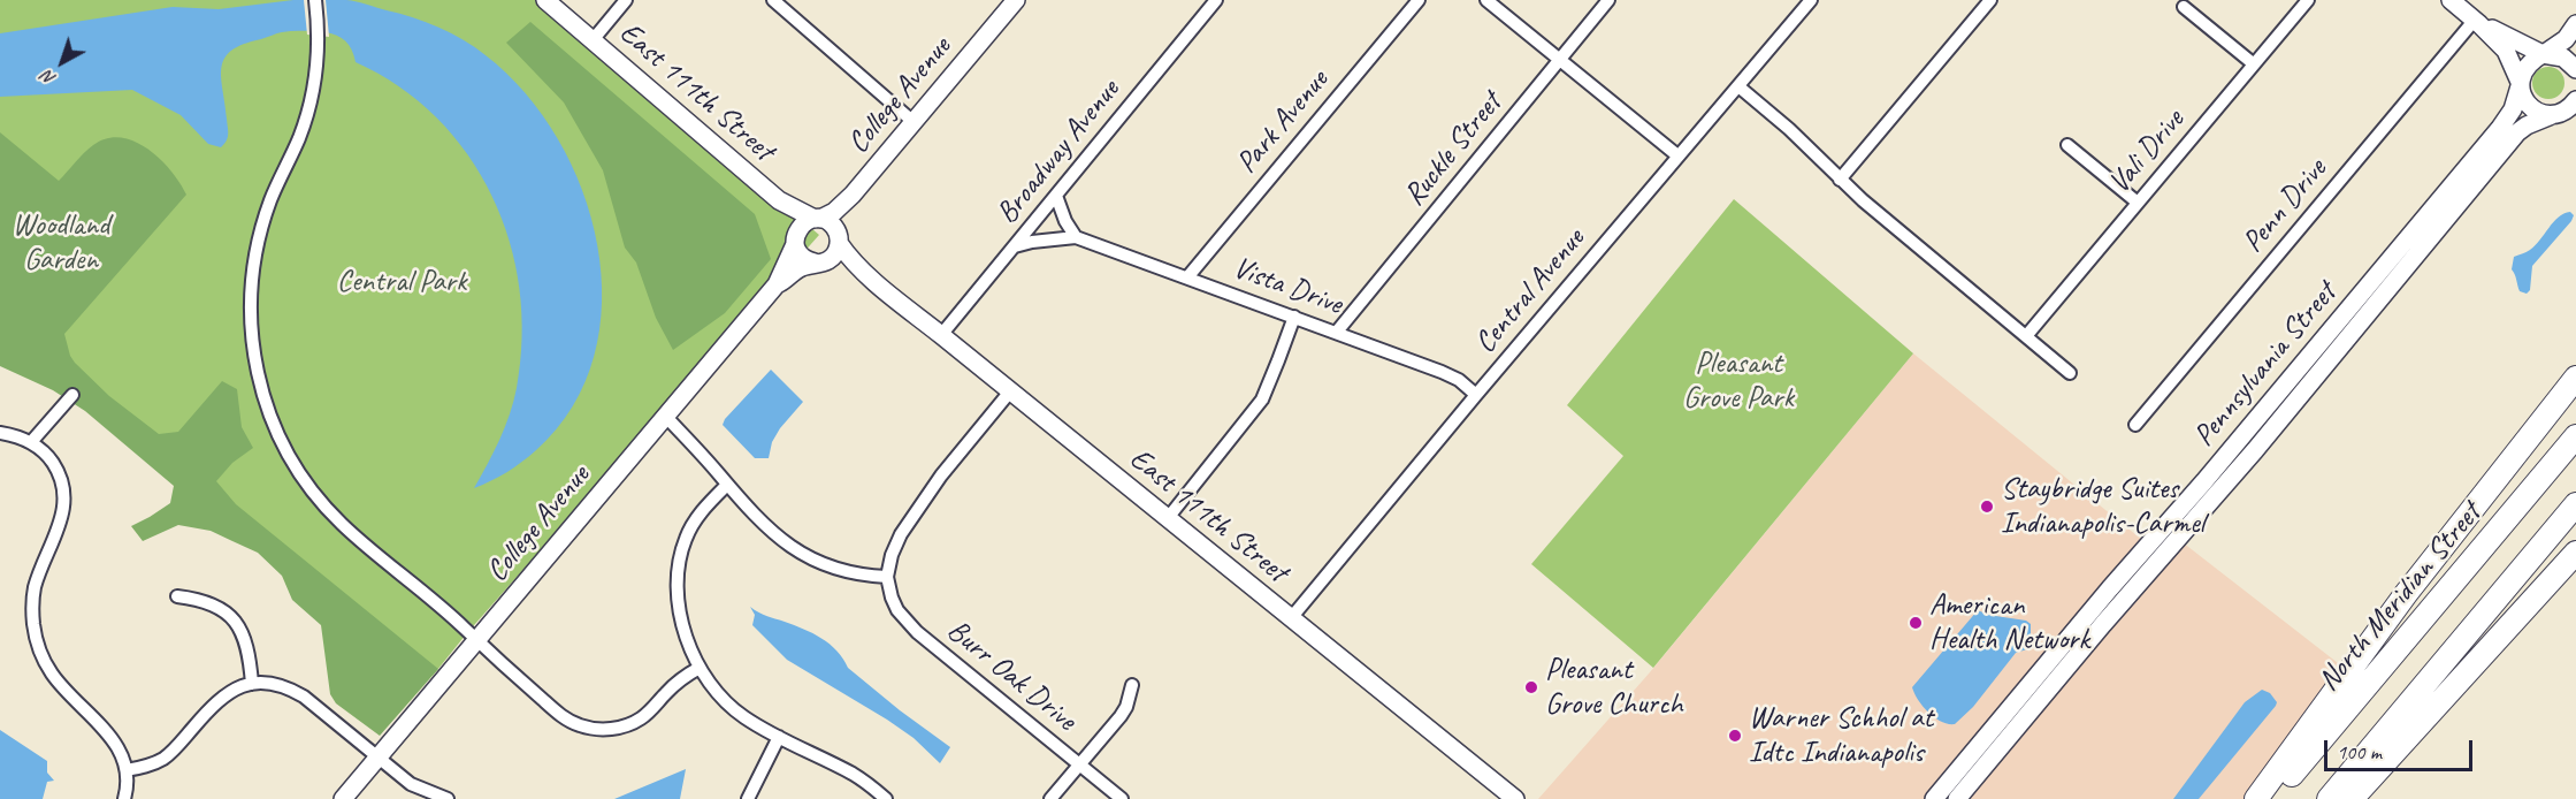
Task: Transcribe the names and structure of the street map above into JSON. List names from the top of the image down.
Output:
{
  "streets": {
    "highway": ["North Meridian Street"],
    "main road": ["East 111th Street", "College Avenue", "Pennsylvania Street"],
    "street": [
      "Park Avenue",
      "Ruckle Street",
      "Broadway Avenue",
      "Vali Drive",
      "Penn Drive",
      "Vista Drive",
      "Central Avenue",
      "Burr Oak Drive"
    ]
  },
  "crossings": [
    ["East 111th Street", "College Avenue"],
    ["East 111th Street", "Broadway Avenue"],
    ["East 111th Street", "Central Avenue"],
    ["Park Avenue", "Vista Drive"],
    ["Ruckle Street", "Vista Drive"],
    ["Broadway Avenue", "Vista Drive"],
    ["Vista Drive", "Central Avenue"]
  ],
  "parks": ["Woodland Garden", "Central Park", "Pleasant Grove Park"],
  "places": [
    "Staybridge Suites Indianapolis-Carmel",
    "American Health Network",
    "Pleasant Grove Church",
    "Warner Schhol at Idtc Indianapolis"
  ],
  "scale_bar": "100 m",
  "north": "bottom left"
}
